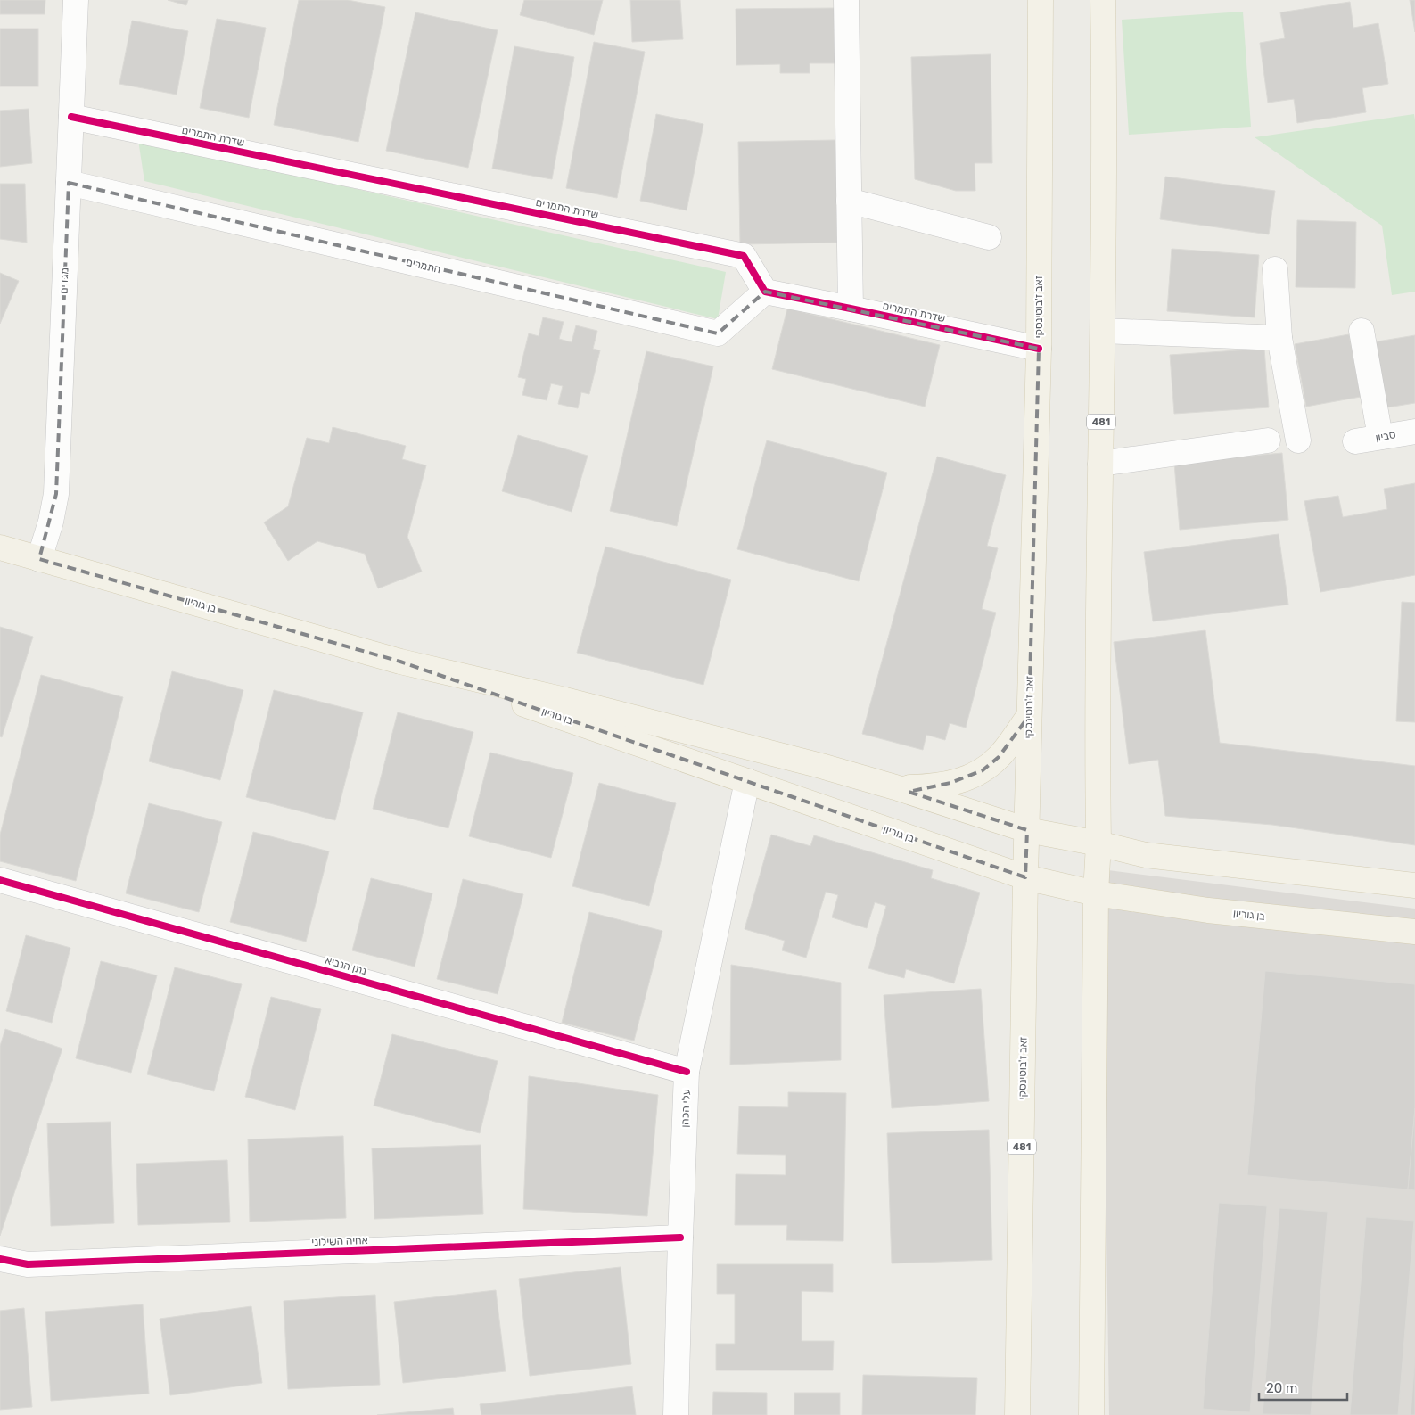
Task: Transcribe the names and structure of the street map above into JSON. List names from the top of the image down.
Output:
{
  "streets": {
    "main road": ["זאב ז'בוטינסקי", "481", "בן גוריון"],
    "street": [
      "שדרת התמרים",
      "התמרים",
      "מגדים",
      "סביון",
      "נתן הנביא",
      "עלי הכהן",
      "אחיה השילוני"
    ]
  },
  "crossings": [
    ["שדרת התמרים", "התמרים"],
    ["שדרת התמרים", "מגדים"],
    ["שדרת התמרים", "זאב ז'בוטינסקי"],
    ["התמרים", "מגדים"],
    ["מגדים", "בן גוריון"],
    ["זאב ז'בוטינסקי", "בן גוריון"],
    ["481", "בן גוריון"],
    ["בן גוריון", "עלי הכהן"],
    ["נתן הנביא", "עלי הכהן"],
    ["עלי הכהן", "אחיה השילוני"]
  ],
  "scale_bar": "20 m"
}
